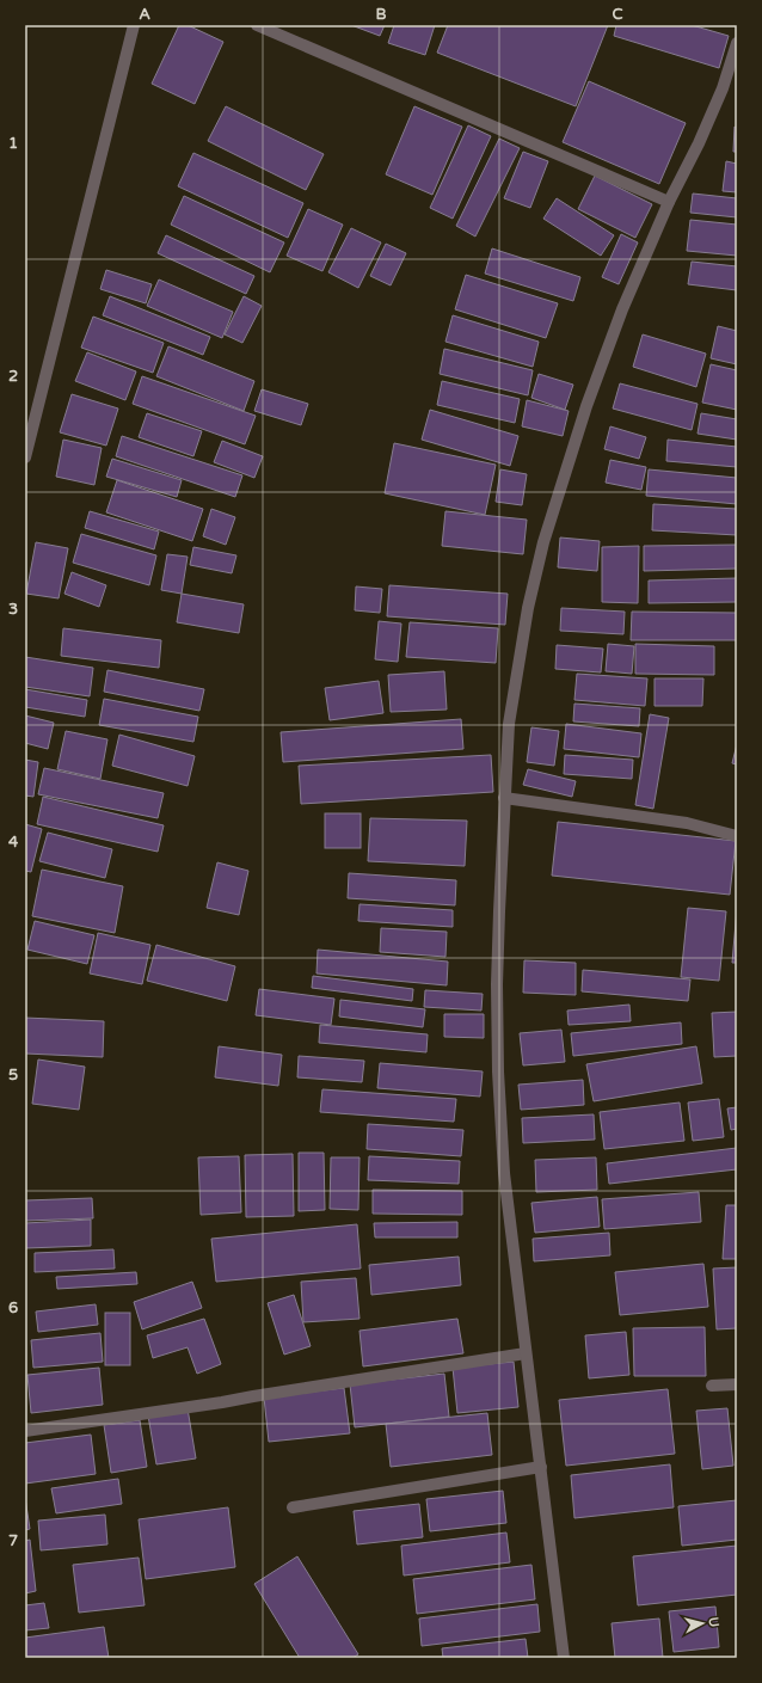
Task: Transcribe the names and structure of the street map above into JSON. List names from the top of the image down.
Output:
{
  "north": "right",
  "grid": {
    "columns": ["A", "B", "C"],
    "rows": [
      "1",
      "2",
      "3",
      "4",
      "5",
      "6",
      "7"
    ]
  }
}
